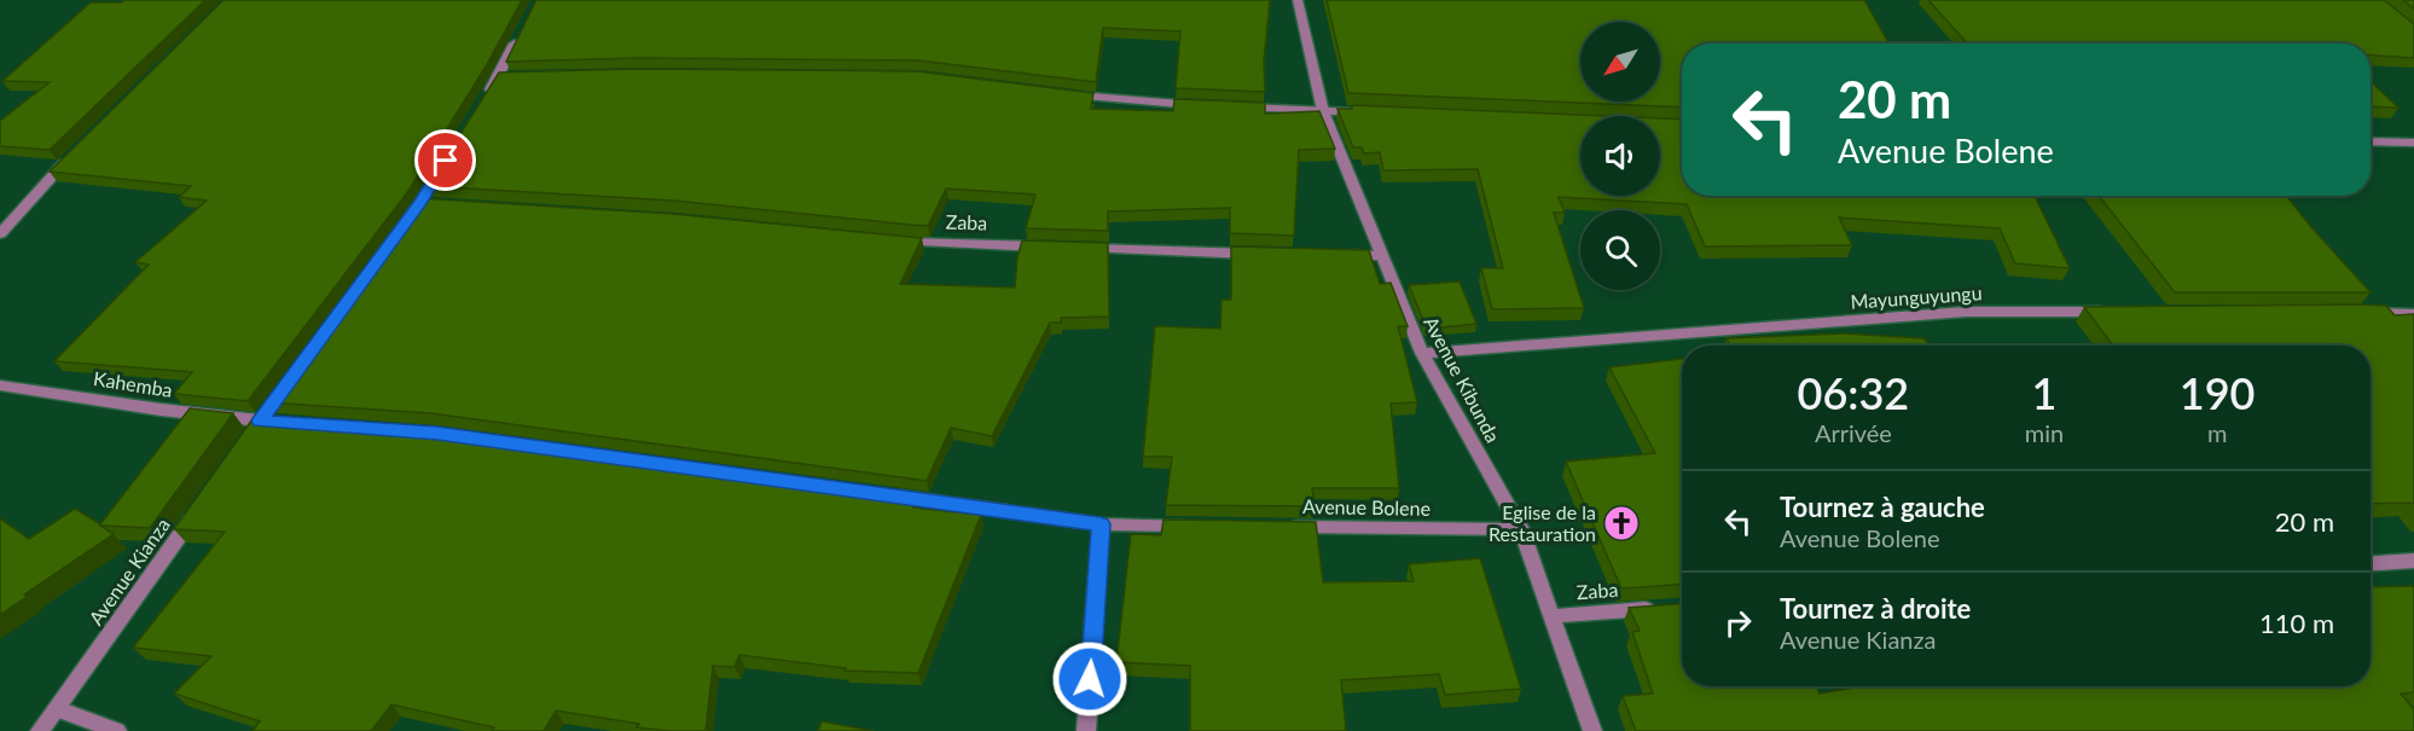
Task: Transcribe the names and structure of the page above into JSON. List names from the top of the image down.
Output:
{
  "streets": {
    "street": [
      "Zaba",
      "Mayunguyungu",
      "Avenue Kibunda",
      "Kahemba",
      "Avenue Bolene",
      "Avenue Kianza"
    ]
  },
  "crossings": [
    ["Zaba", "Avenue Kibunda"],
    ["Mayunguyungu", "Avenue Kibunda"],
    ["Avenue Kibunda", "Avenue Bolene"]
  ],
  "places": {
    "church": ["Eglise de la Restauration"]
  },
  "north": "bottom left",
  "page": {
    "turn": ["20 m", "Avenue Bolene"],
    "eta": [
      "06:32",
      "Arrivée",
      "1",
      "min",
      "190",
      "m"
    ],
    "list": [
      {
        "name": "Tournez à gauche",
        "note": "Avenue Bolene",
        "value": "20 m"
      },
      {
        "name": "Tournez à droite",
        "note": "Avenue Kianza",
        "value": "110 m"
      }
    ]
  }
}
